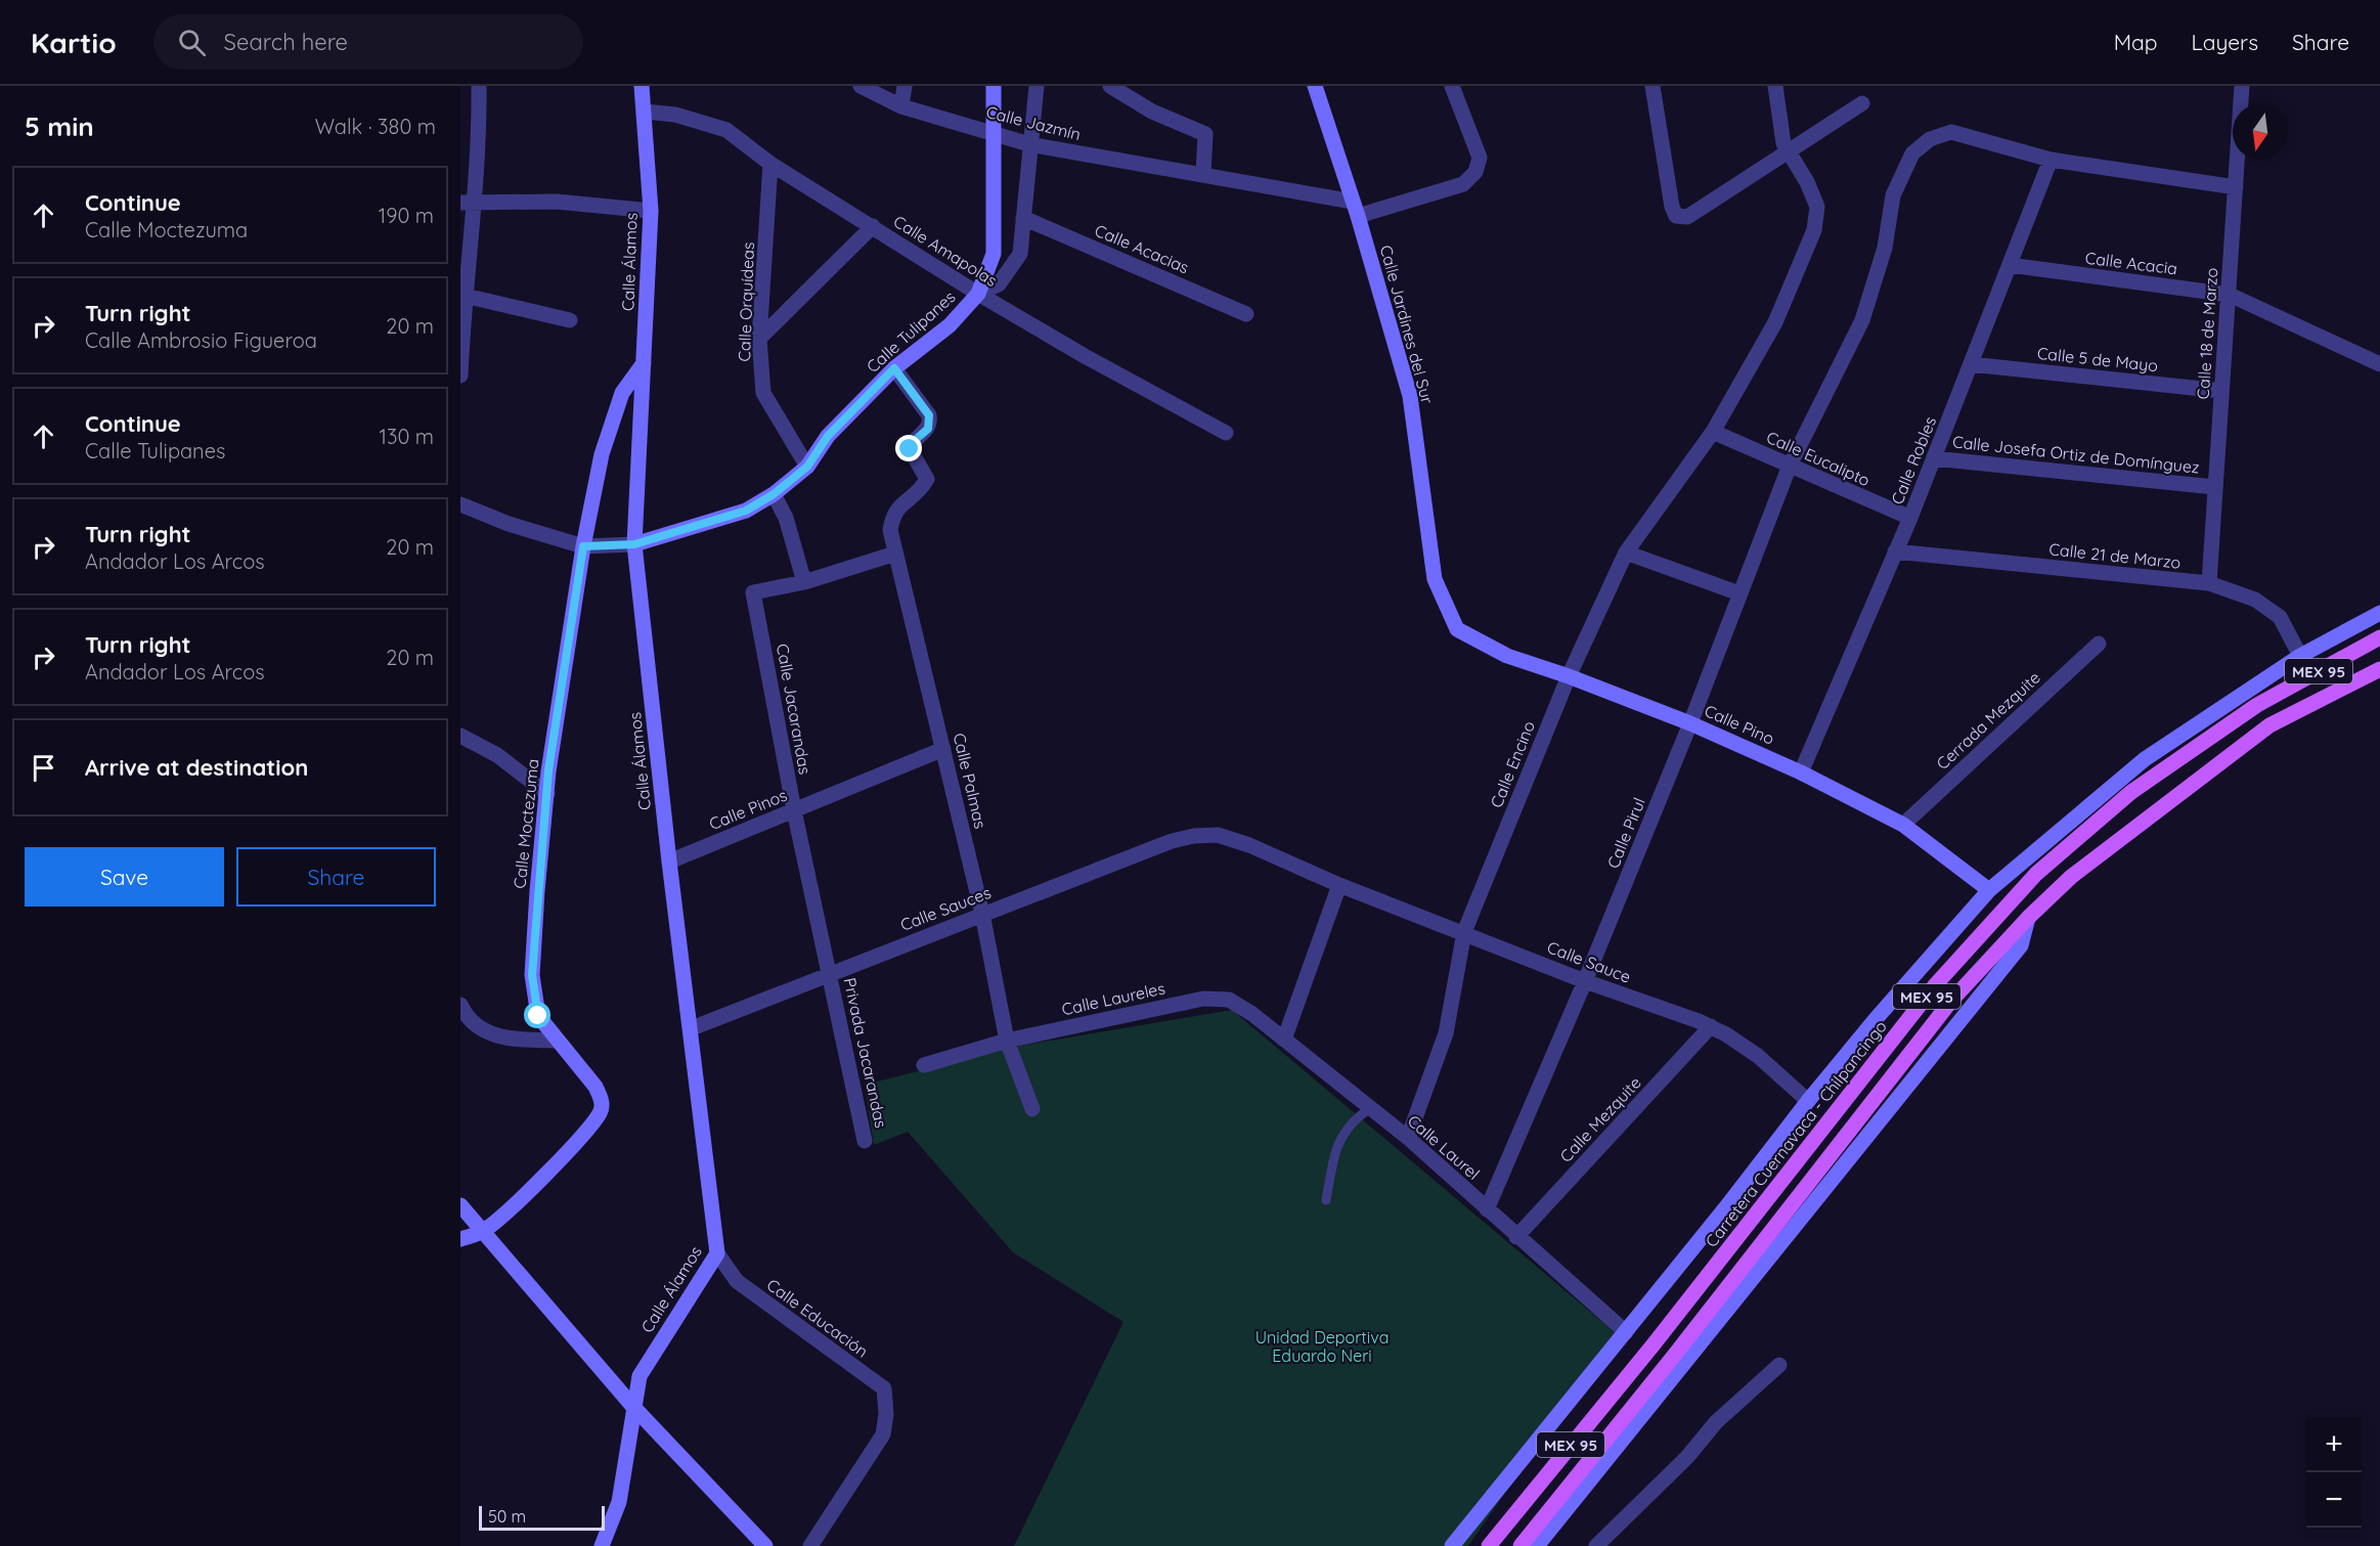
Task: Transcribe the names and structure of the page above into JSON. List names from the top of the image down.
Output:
{
  "streets": {
    "main road": ["MEX 95", "Carretera Cuernavaca - Chilpancingo"],
    "street": [
      "Calle Jazmín",
      "Calle Acacias",
      "Calle Amapolas",
      "Calle Álamos",
      "Calle Acacia",
      "Calle Orquídeas",
      "Calle Jardines del Sur",
      "Calle Tulipanes",
      "Calle 18 de Marzo",
      "Calle 5 de Mayo",
      "Calle Josefa Ortiz de Domínguez",
      "Calle Eucalipto",
      "Calle Robles",
      "Calle 21 de Marzo",
      "Calle Jacarandas",
      "Cerrada Mezquite",
      "Calle Pino",
      "Calle Encino",
      "Calle Palmas",
      "Calle Pinos",
      "Calle Moctezuma",
      "Calle Pirul",
      "Calle Sauces",
      "Calle Sauce",
      "Calle Laureles",
      "Privada Jacarandas",
      "Calle Mezquite",
      "Calle Laurel",
      "Calle Educación"
    ]
  },
  "crossings": [
    ["Calle Jazmín", "Calle Jardines del Sur"],
    ["Calle Jazmín", "Calle Tulipanes"],
    ["Calle Amapolas", "Calle Álamos"],
    ["Calle Amapolas", "Calle Orquídeas"],
    ["Calle Amapolas", "Calle Tulipanes"],
    ["Calle Álamos", "Calle Tulipanes"],
    ["Calle Álamos", "Calle Pinos"],
    ["Calle Álamos", "Calle Moctezuma"],
    ["Calle Álamos", "Calle Sauces"],
    ["Calle Álamos", "Calle Educación"],
    ["Calle Acacia", "Calle 18 de Marzo"],
    ["Calle Acacia", "Calle Robles"],
    ["Calle Orquídeas", "Calle Tulipanes"],
    ["Calle Jardines del Sur", "Calle Pino"],
    ["Calle Tulipanes", "Calle Palmas"],
    ["Calle 18 de Marzo", "Calle 5 de Mayo"],
    ["Calle 18 de Marzo", "Calle Josefa Ortiz de Domínguez"],
    ["Calle 18 de Marzo", "Calle 21 de Marzo"],
    ["Calle 18 de Marzo", "Calle Pirul"],
    ["Calle 5 de Mayo", "Calle Robles"],
    ["Calle Josefa Ortiz de Domínguez", "Calle Robles"],
    ["Calle Eucalipto", "Calle Robles"],
    ["Calle Eucalipto", "Calle Encino"],
    ["Calle Eucalipto", "Calle Pirul"],
    ["Calle Robles", "Calle 21 de Marzo"],
    ["Calle Robles", "Calle Pino"],
    ["Calle Robles", "Calle Pirul"],
    ["Calle Jacarandas", "Calle Pinos"],
    ["Calle Jacarandas", "Calle Sauces"],
    ["Calle Jacarandas", "Privada Jacarandas"],
    ["Cerrada Mezquite", "Calle Pino"],
    ["Calle Pino", "Calle Encino"],
    ["Calle Pino", "Calle Pirul"],
    ["Calle Encino", "Calle Sauce"],
    ["Calle Encino", "Calle Laurel"],
    ["Calle Palmas", "Calle Pinos"],
    ["Calle Palmas", "Calle Sauces"],
    ["Calle Palmas", "Calle Laureles"],
    ["Calle Pirul", "Calle Sauce"],
    ["Calle Pirul", "Calle Laurel"],
    ["Calle Sauces", "Calle Sauce"],
    ["Calle Sauces", "Privada Jacarandas"],
    ["Calle Sauce", "Calle Mezquite"],
    ["Calle Laureles", "Calle Laurel"],
    ["Calle Mezquite", "Calle Laurel"]
  ],
  "parks": ["Unidad Deportiva Eduardo Neri"],
  "scale_bar": "50 m",
  "north": "bottom",
  "page": {
    "header": "Kartio",
    "search": "Search here",
    "nav": ["Map", "Layers", "Share"],
    "heading": ["5 min", "Walk · 380 m"],
    "list": [
      ["Continue", "Calle Moctezuma", "190 m"],
      ["Turn right", "Calle Ambrosio Figueroa", "20 m"],
      ["Continue", "Calle Tulipanes", "130 m"],
      ["Turn right", "Andador Los Arcos", "20 m"],
      ["Turn right", "Andador Los Arcos", "20 m"],
      "Arrive at destination"
    ],
    "buttons": ["Save", "Share"],
    "map_buttons": ["+", "−"],
    "scale": "50 m"
  }
}
